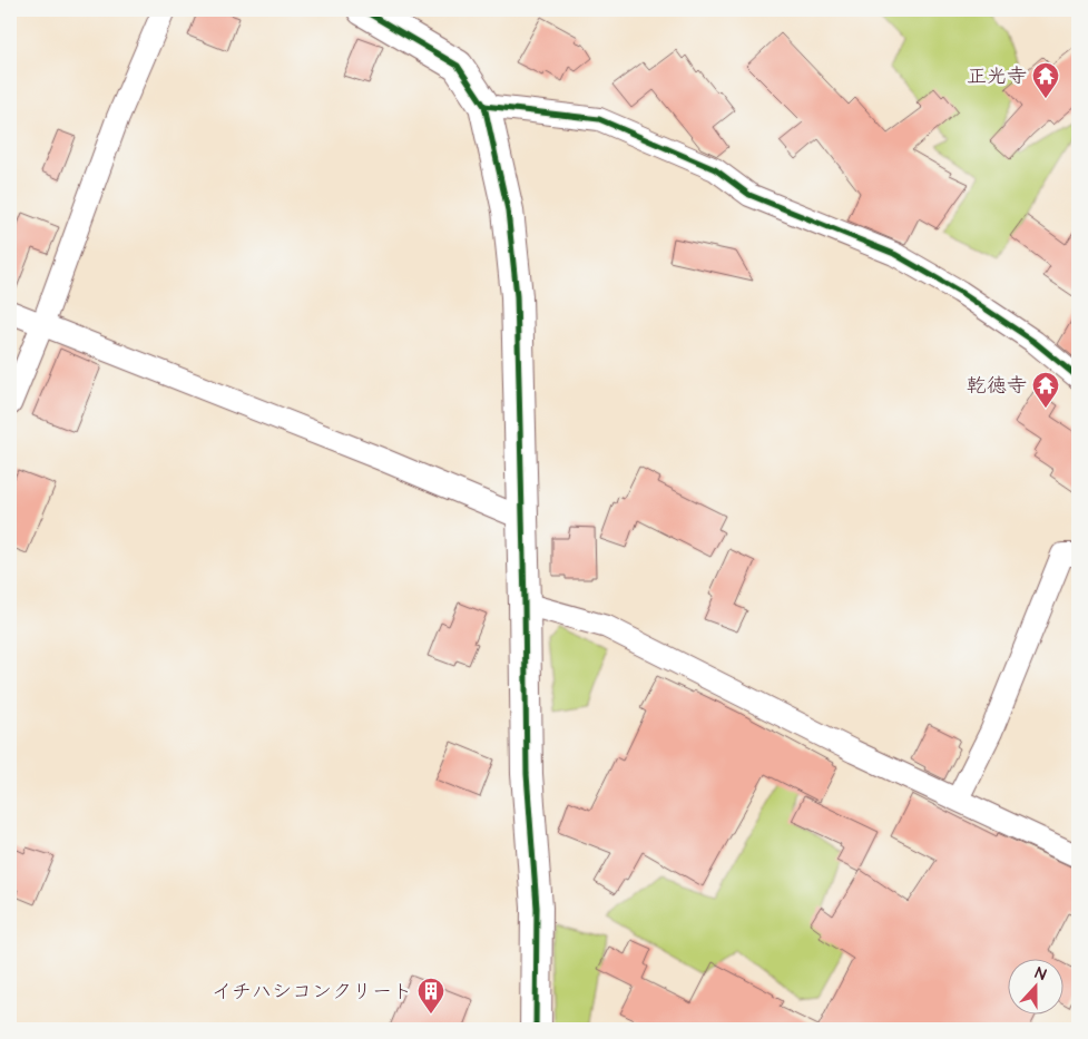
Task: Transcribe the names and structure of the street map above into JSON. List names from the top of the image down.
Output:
{
  "places": {
    "temple": ["正光寺", "乾徳寺"],
    "building": ["イチハシコンクリート"]
  },
  "north": "top"
}
